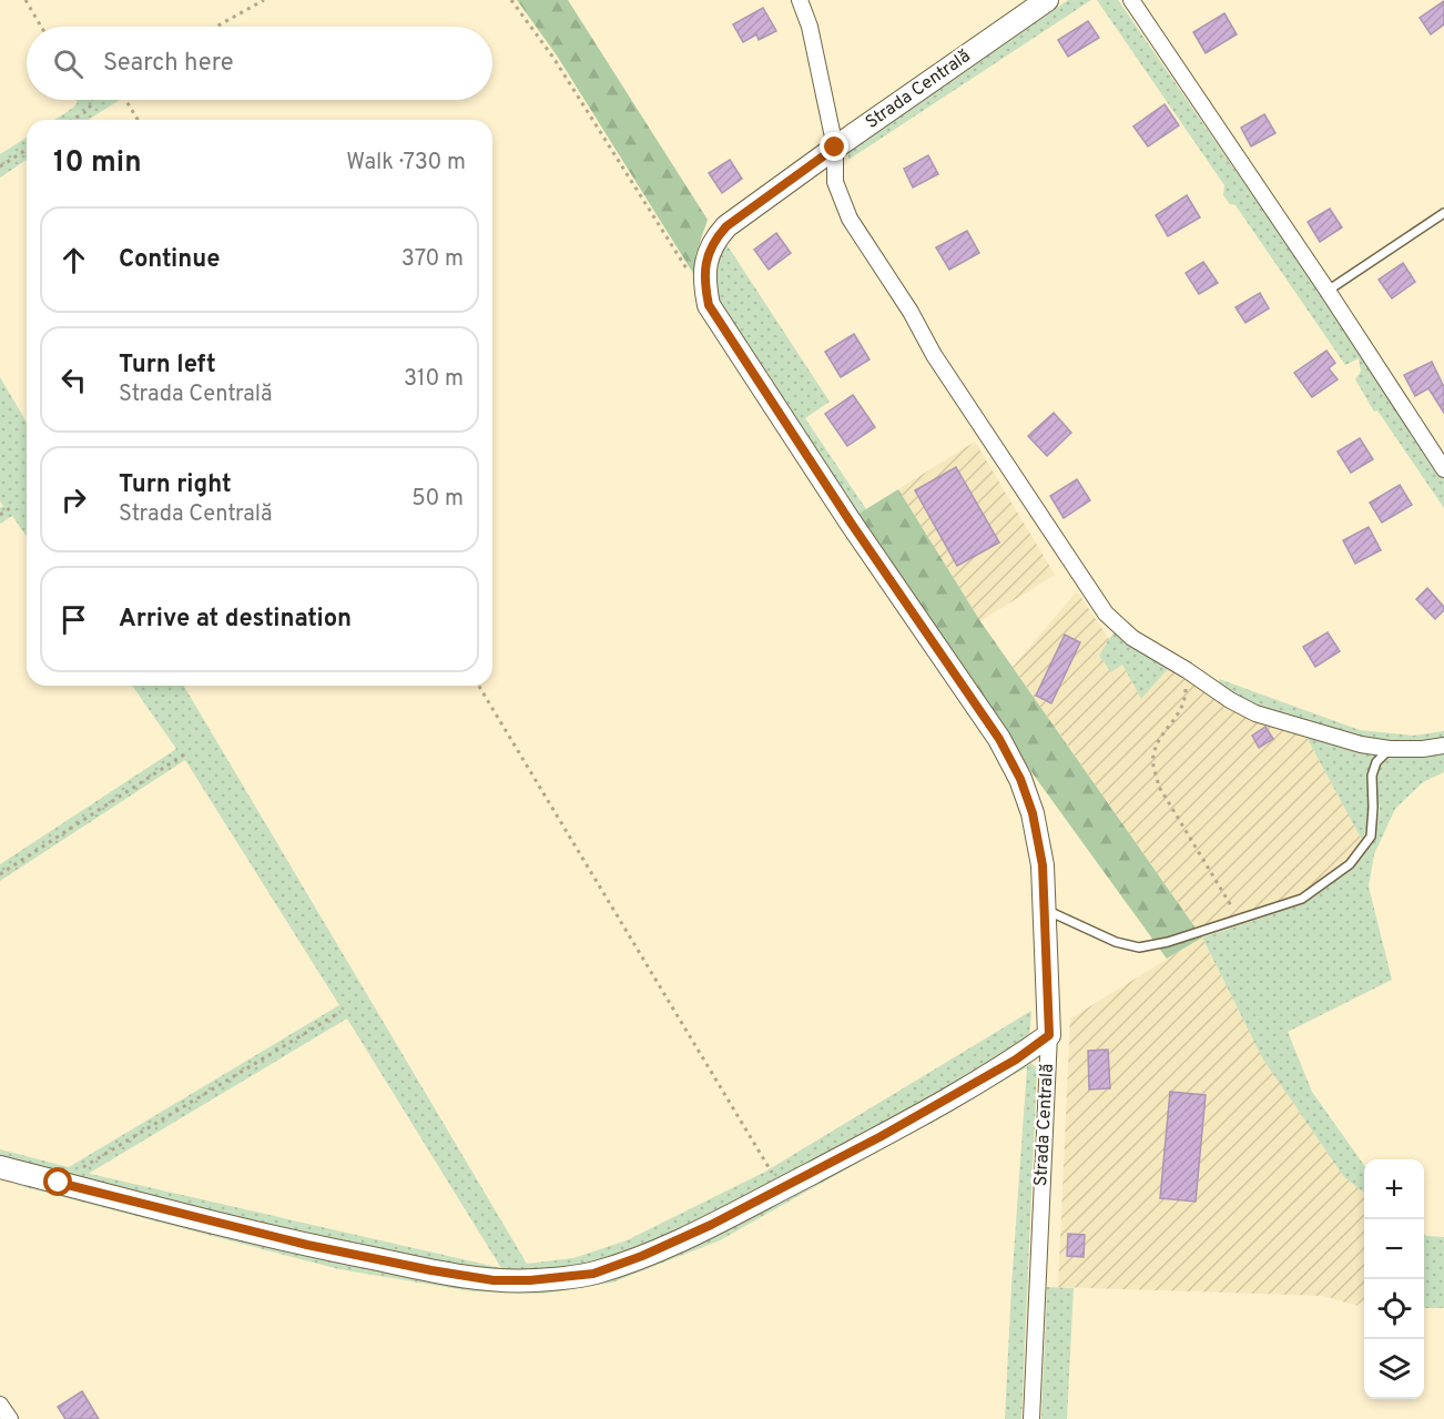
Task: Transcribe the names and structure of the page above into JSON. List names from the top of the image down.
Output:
{
  "streets": {
    "street": ["Strada Centrală"]
  },
  "page": {
    "search": "Search here",
    "heading": ["10 min", "Walk · 730 m"],
    "list": [
      ["Continue", "370 m"],
      ["Turn left", "Strada Centrală", "310 m"],
      ["Turn right", "Strada Centrală", "50 m"],
      "Arrive at destination"
    ],
    "map_buttons": ["+", "−"]
  }
}
